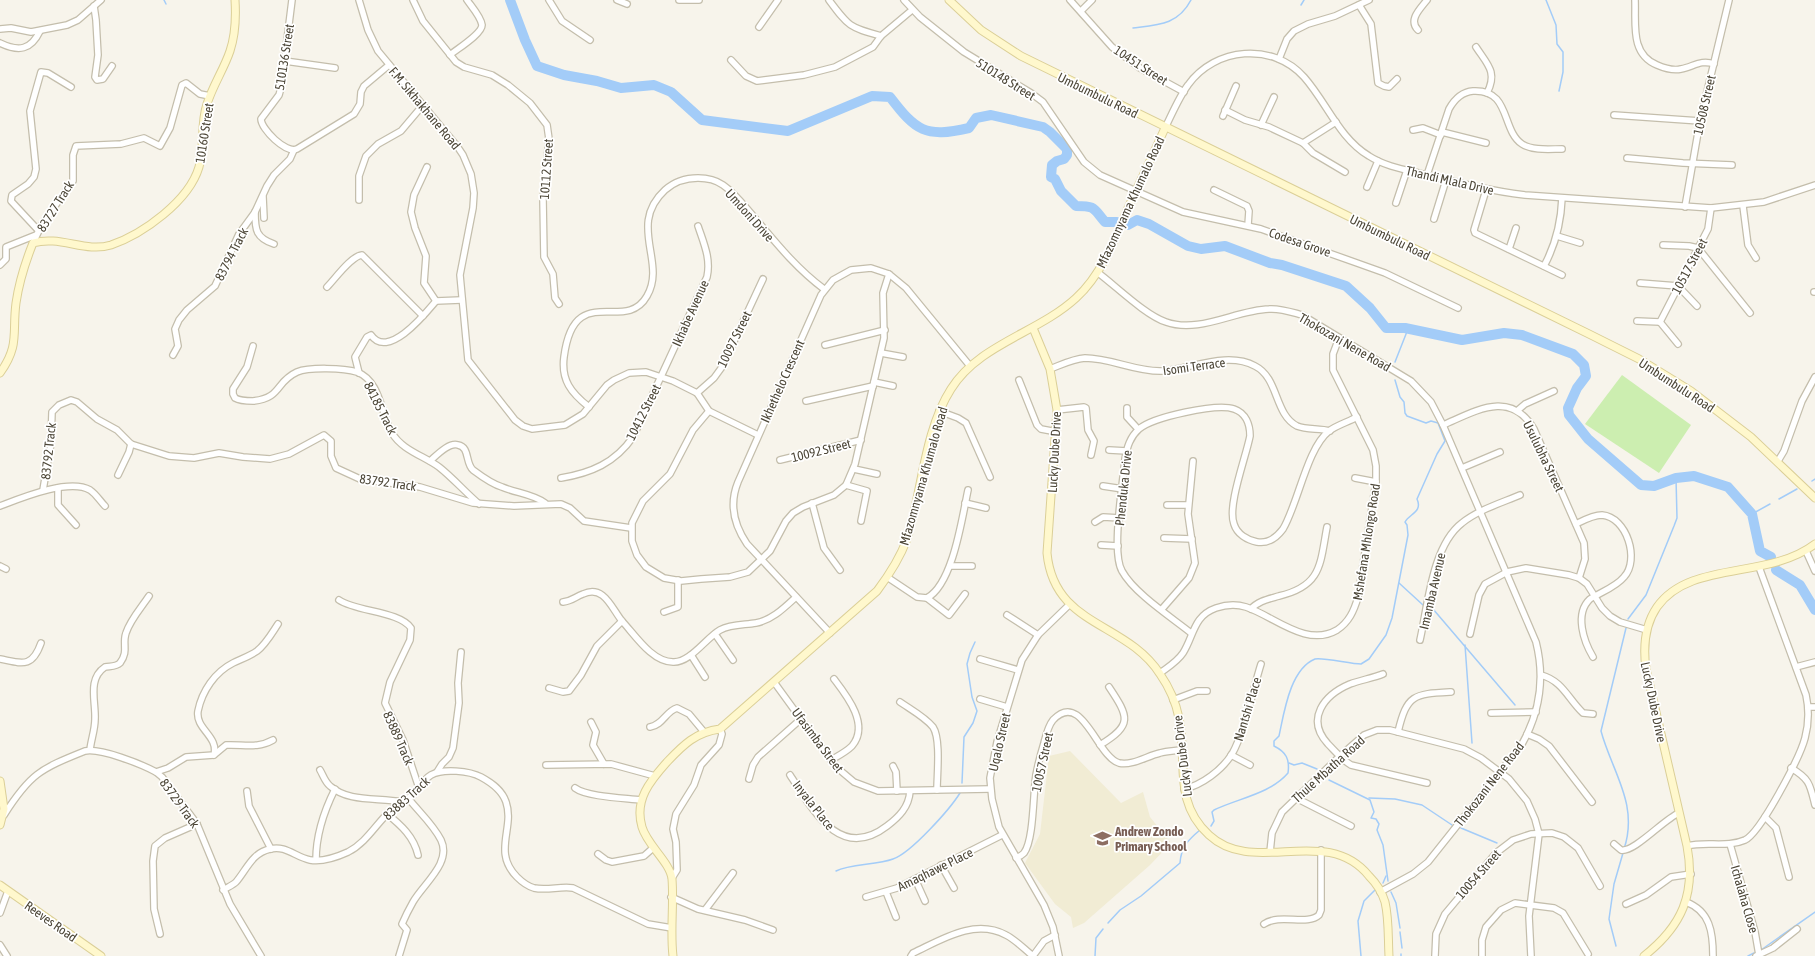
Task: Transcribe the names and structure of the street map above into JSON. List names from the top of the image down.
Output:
{
  "streets": {
    "street": [
      "510136 Street",
      "10451 Street",
      "510148 Street",
      "Umbumbulu Road",
      "10508 Street",
      "F.M. Sikhakhane Road",
      "10160 Street",
      "10112 Street",
      "Thandi Mlala Drive",
      "Mfazomnyama Khumalo Road",
      "83727 Track",
      "Umdoni Drive",
      "Codesa Grove",
      "83794 Track",
      "10517 Street",
      "Ikhabe Avenue",
      "10097 Street",
      "Thokozani Nene Road",
      "Isomi Terrace",
      "Ikhethelo Crescent",
      "84185 Track",
      "10412 Street",
      "10092 Street",
      "83792 Track",
      "Lucky Dube Drive",
      "Usulubha Street",
      "Phenduka Drive",
      "Mshefana Mhlongo Road",
      "Imamba Avenue",
      "Nantshi Place",
      "83889 Track",
      "Ufasimba Street",
      "Uqalo Street",
      "10057 Street",
      "Thule Mbatha Road",
      "83883 Track",
      "83729 Track",
      "Inyala Place",
      "Amaqhawe Place",
      "10054 Street",
      "Ichalaha Close",
      "Reeves Road"
    ]
  },
  "crossings": [
    ["510136 Street", "83794 Track"],
    ["10451 Street", "Thandi Mlala Drive"],
    ["510148 Street", "Mfazomnyama Khumalo Road"],
    ["510148 Street", "Codesa Grove"],
    ["Umbumbulu Road", "Thandi Mlala Drive"],
    ["Umbumbulu Road", "Mfazomnyama Khumalo Road"],
    ["10508 Street", "Thandi Mlala Drive"],
    ["F.M. Sikhakhane Road", "Umdoni Drive"],
    ["F.M. Sikhakhane Road", "Ikhabe Avenue"],
    ["F.M. Sikhakhane Road", "10097 Street"],
    ["F.M. Sikhakhane Road", "10412 Street"],
    ["10160 Street", "83727 Track"],
    ["Thandi Mlala Drive", "Mfazomnyama Khumalo Road"],
    ["Thandi Mlala Drive", "10517 Street"],
    ["Mfazomnyama Khumalo Road", "Codesa Grove"],
    ["Mfazomnyama Khumalo Road", "Thokozani Nene Road"],
    ["Mfazomnyama Khumalo Road", "Ikhethelo Crescent"],
    ["Mfazomnyama Khumalo Road", "Lucky Dube Drive"],
    ["Mfazomnyama Khumalo Road", "Ufasimba Street"],
    ["Umdoni Drive", "Ikhethelo Crescent"],
    ["Ikhabe Avenue", "10412 Street"],
    ["Thokozani Nene Road", "Lucky Dube Drive"],
    ["Thokozani Nene Road", "Usulubha Street"],
    ["Thokozani Nene Road", "Mshefana Mhlongo Road"],
    ["Thokozani Nene Road", "Imamba Avenue"],
    ["Thokozani Nene Road", "Thule Mbatha Road"],
    ["Isomi Terrace", "Lucky Dube Drive"],
    ["84185 Track", "83792 Track"],
    ["Lucky Dube Drive", "Mshefana Mhlongo Road"],
    ["Lucky Dube Drive", "Nantshi Place"],
    ["Lucky Dube Drive", "Uqalo Street"],
    ["Lucky Dube Drive", "10057 Street"],
    ["Lucky Dube Drive", "Thule Mbatha Road"],
    ["Phenduka Drive", "Mshefana Mhlongo Road"],
    ["83889 Track", "83883 Track"],
    ["Ufasimba Street", "Uqalo Street"],
    ["Ufasimba Street", "Inyala Place"],
    ["Uqalo Street", "10057 Street"],
    ["Uqalo Street", "Amaqhawe Place"],
    ["Thule Mbatha Road", "10054 Street"]
  ],
  "places": {
    "school or university": ["Andrew Zondo Primary School"]
  }
}
